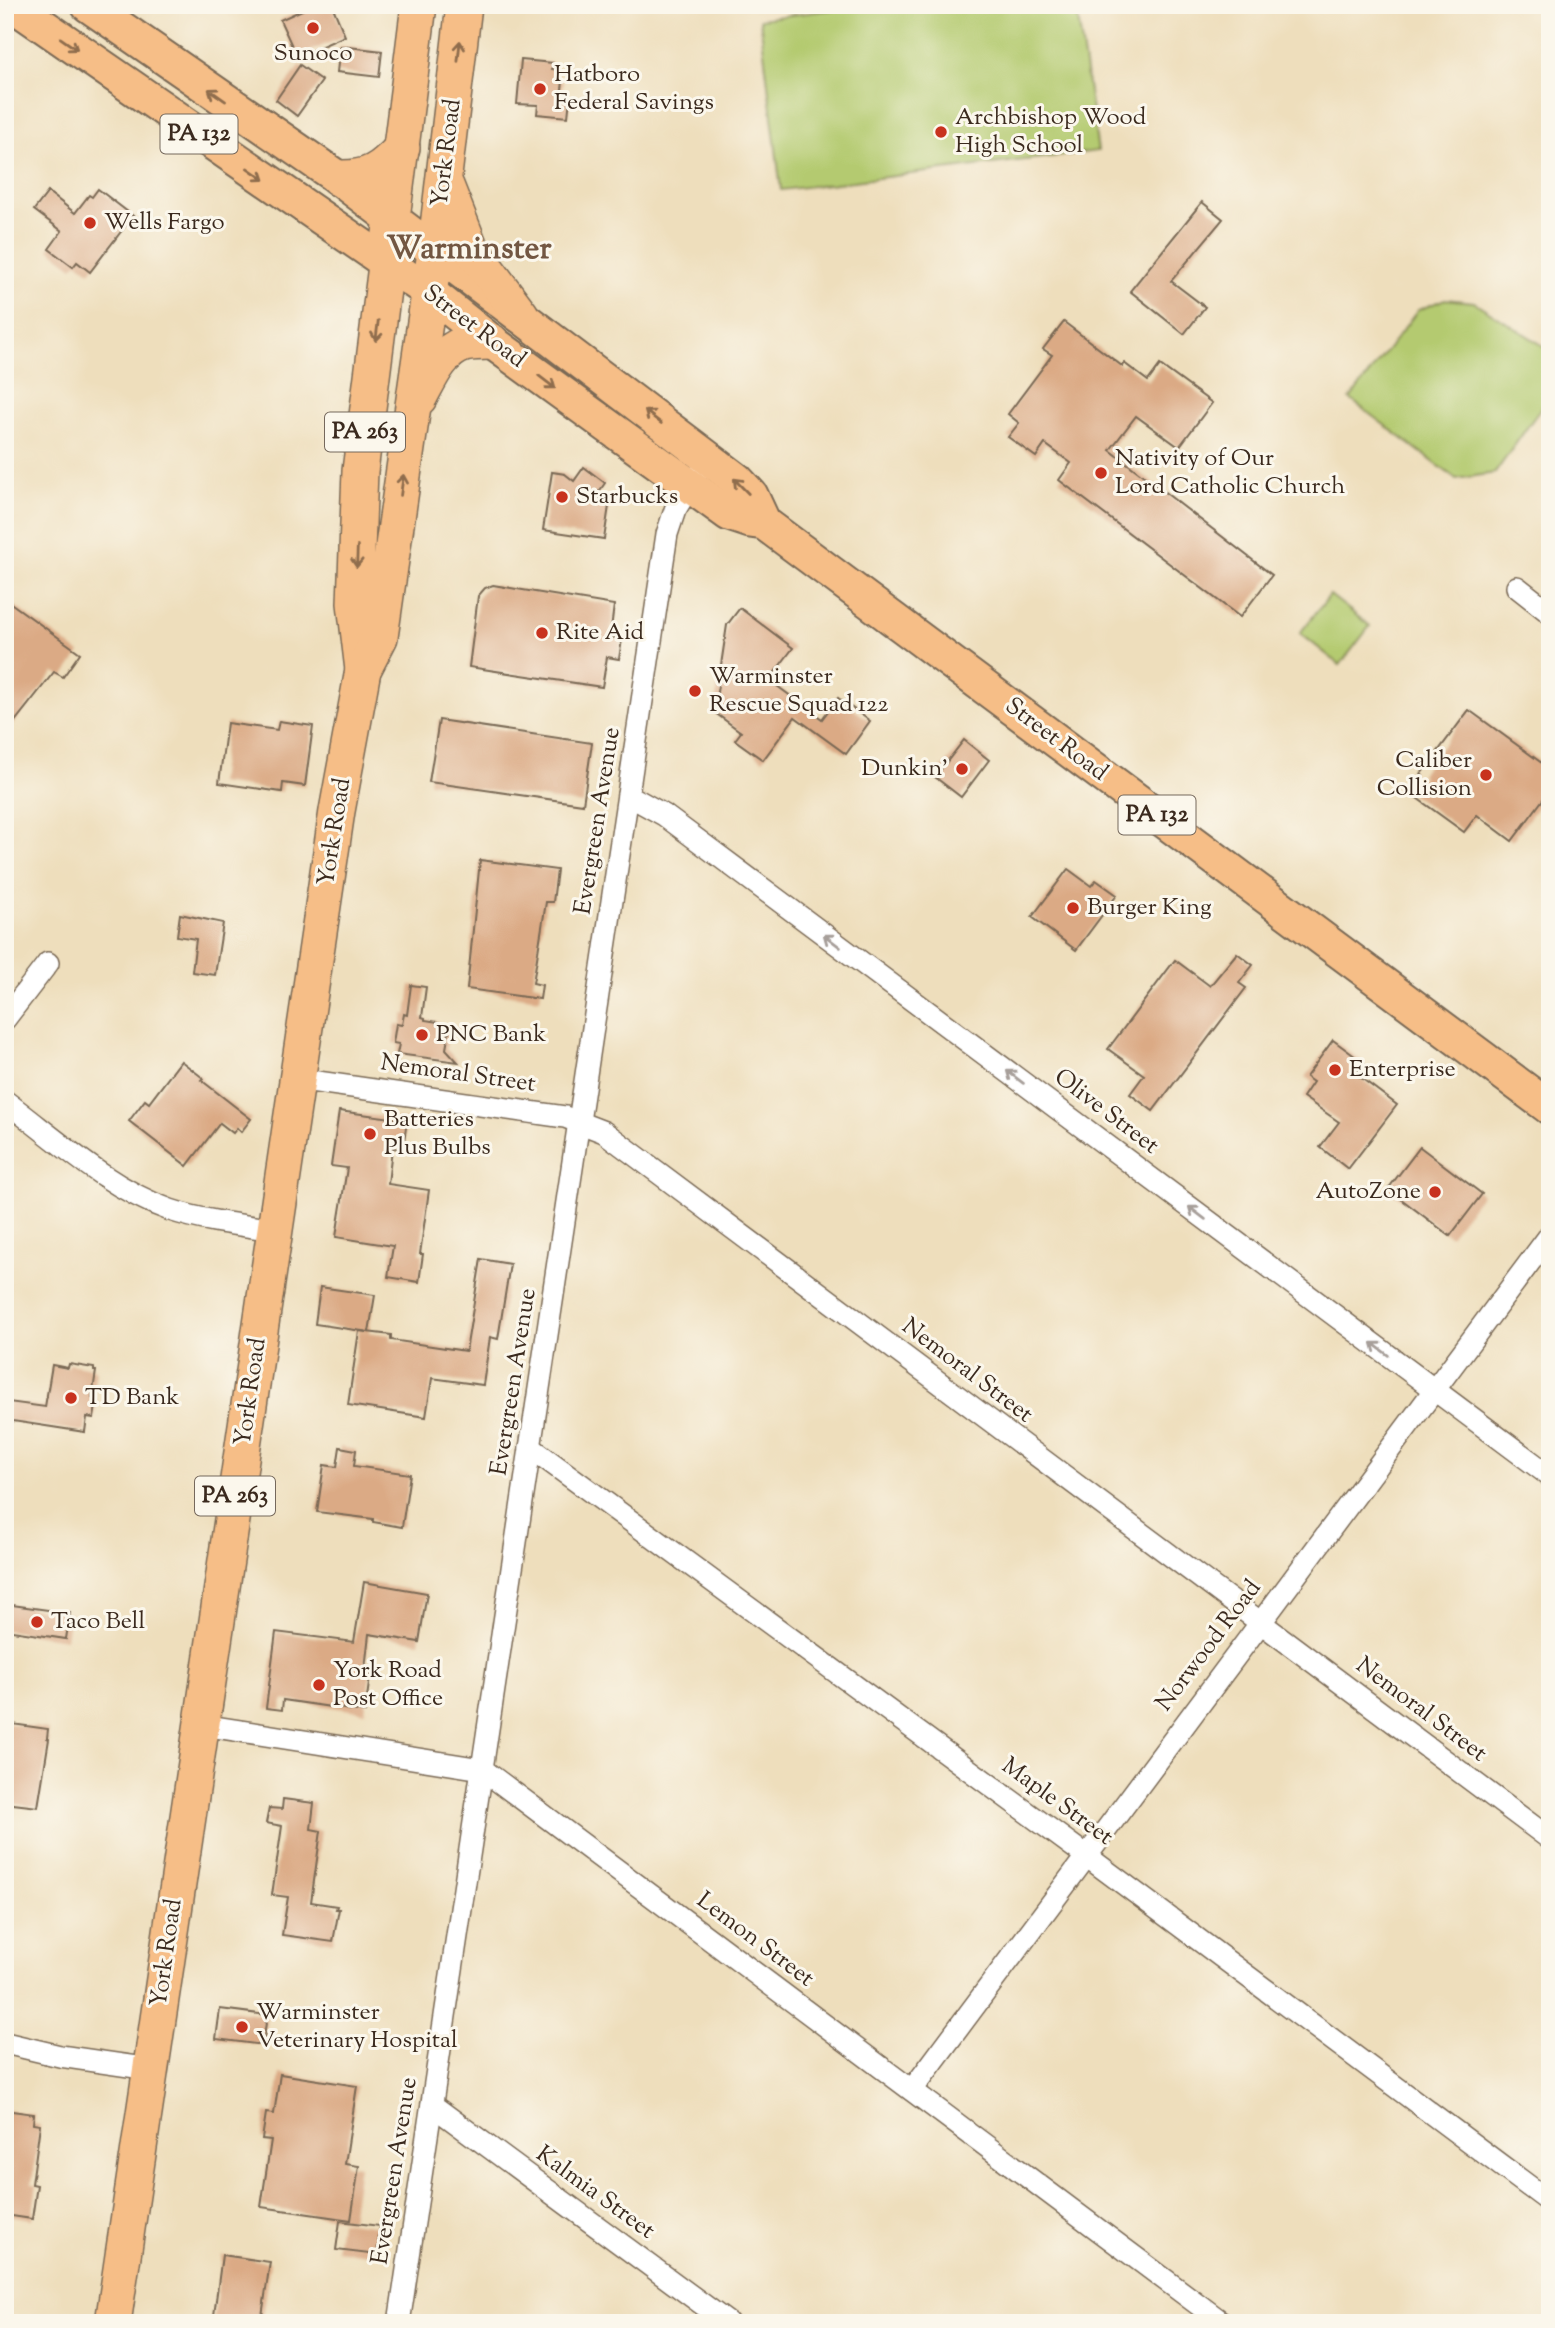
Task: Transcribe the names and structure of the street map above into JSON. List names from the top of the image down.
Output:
{
  "streets": {
    "highway": ["York Road", "PA 263"],
    "main road": ["PA 132", "Street Road"],
    "street": [
      "Evergreen Avenue",
      "Nemoral Street",
      "Olive Street",
      "Norwood Road",
      "Maple Street",
      "Lemon Street",
      "Kalmia Street"
    ]
  },
  "crossings": [
    ["York Road", "Street Road"],
    ["York Road", "Nemoral Street"],
    ["York Road", "Lemon Street"],
    ["Street Road", "Evergreen Avenue"],
    ["Evergreen Avenue", "Nemoral Street"],
    ["Evergreen Avenue", "Olive Street"],
    ["Evergreen Avenue", "Maple Street"],
    ["Evergreen Avenue", "Lemon Street"],
    ["Evergreen Avenue", "Kalmia Street"],
    ["Nemoral Street", "Norwood Road"],
    ["Olive Street", "Norwood Road"],
    ["Norwood Road", "Maple Street"],
    ["Norwood Road", "Lemon Street"]
  ],
  "one_way": ["Olive Street"],
  "districts": ["Warminster"],
  "places": [
    "Sunoco",
    "Hatboro Federal Savings",
    "Archbishop Wood High School",
    "Wells Fargo",
    "Nativity of Our Lord Catholic Church",
    "Starbucks",
    "Rite Aid",
    "Warminster Rescue Squad 122",
    "Dunkin'",
    "Caliber Collision",
    "Burger King",
    "PNC Bank",
    "Enterprise",
    "Batteries Plus Bulbs",
    "AutoZone",
    "TD Bank",
    "Taco Bell",
    "York Road Post Office",
    "Warminster Veterinary Hospital"
  ]
}
